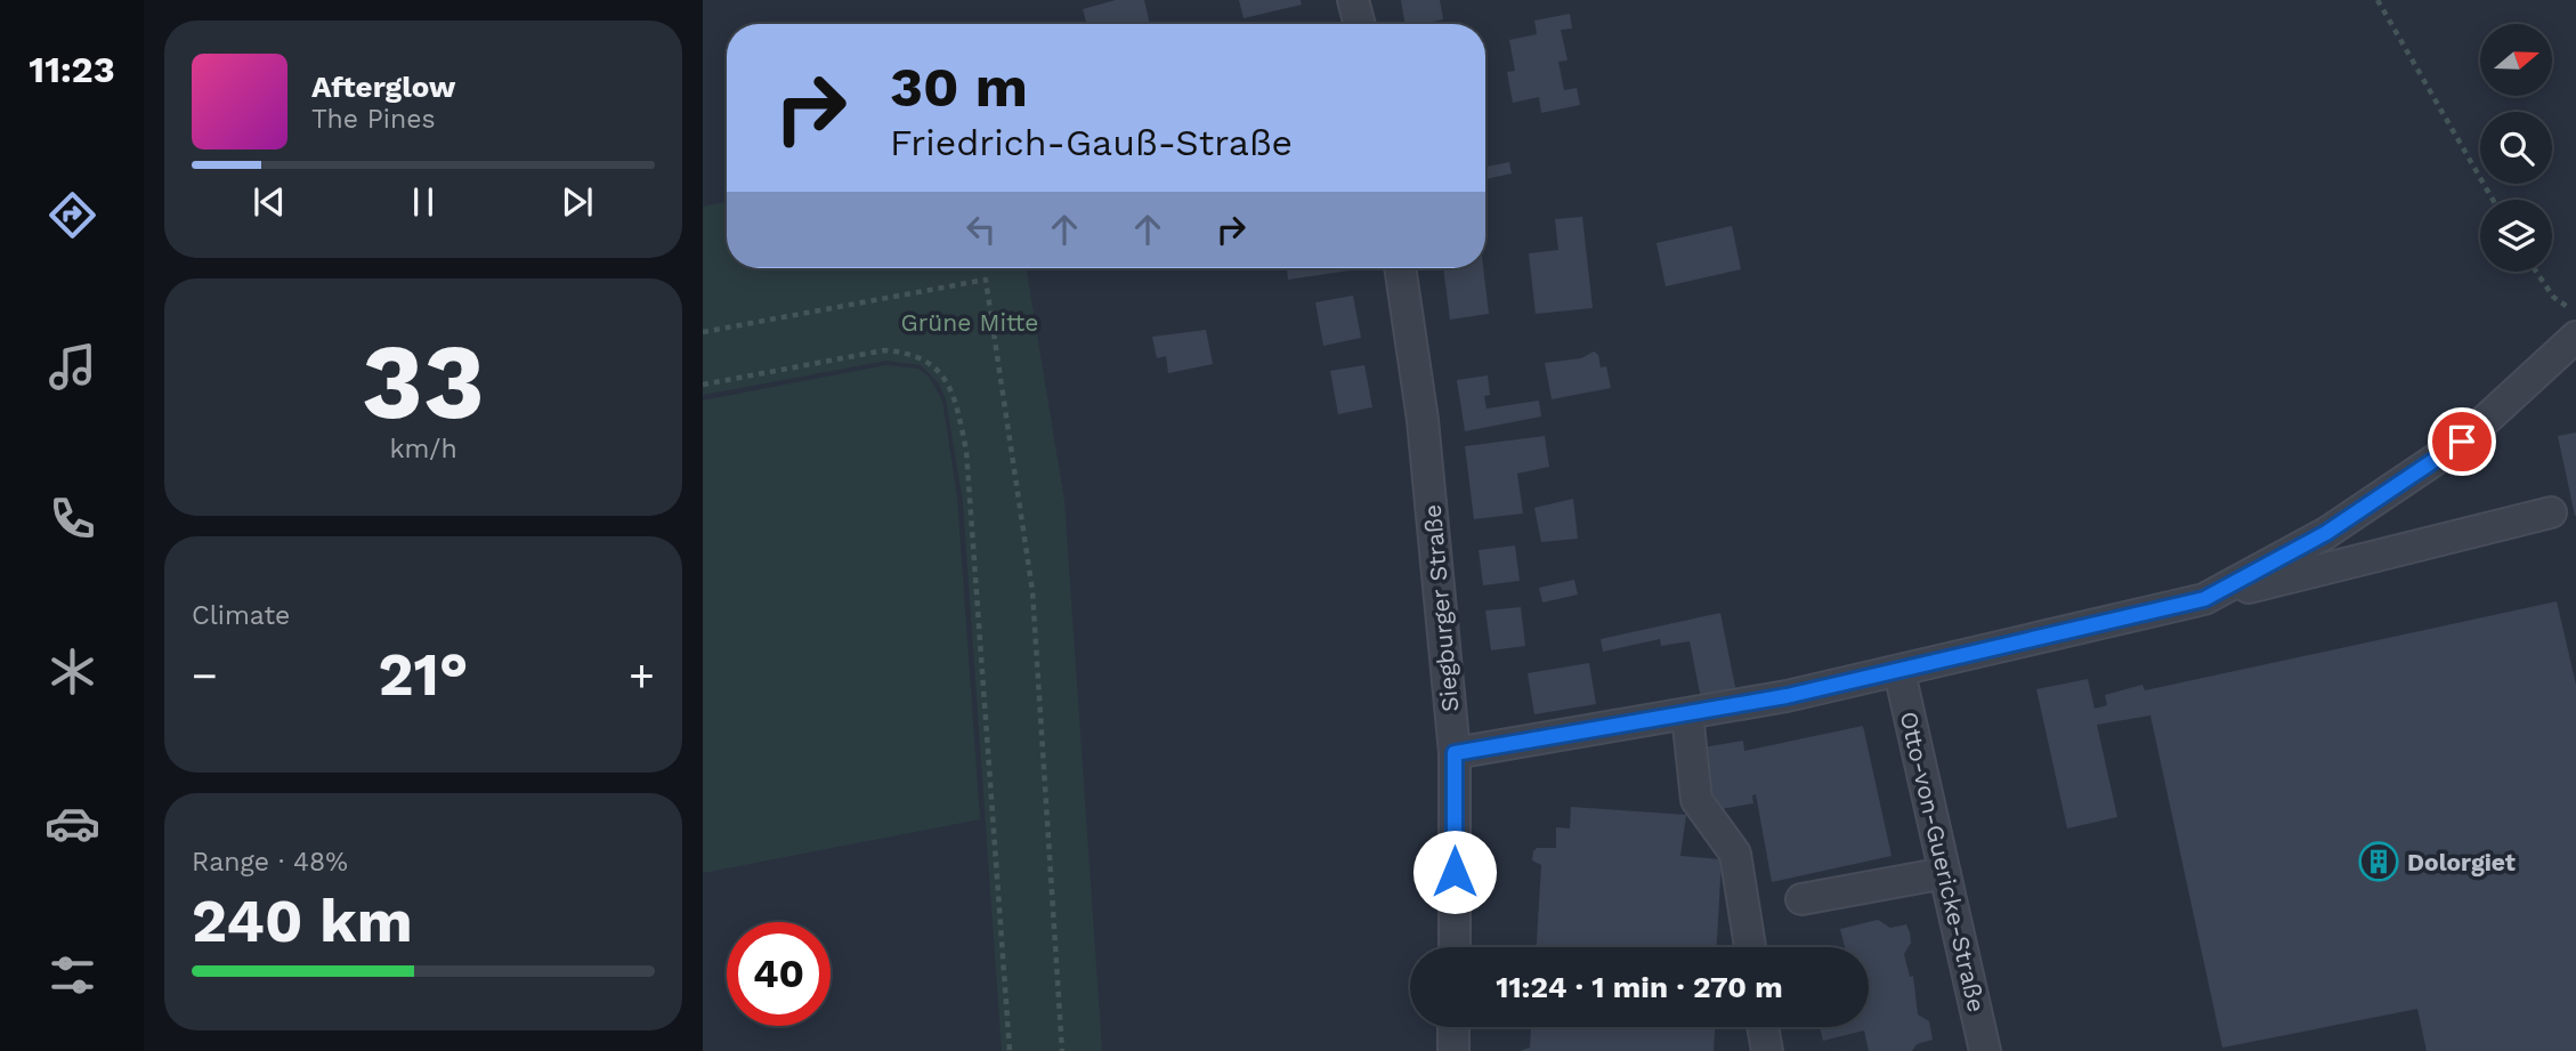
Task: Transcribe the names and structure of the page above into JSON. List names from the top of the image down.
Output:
{
  "streets": {
    "street": ["Siegburger Straße", "Otto-von-Guericke-Straße"]
  },
  "parks": ["Grüne Mitte"],
  "places": {
    "building": ["Dolorgiet"]
  },
  "north": "right",
  "page": {
    "tabs": "11:23",
    "turn": ["30 m", "Friedrich-Gauß-Straße"],
    "song": ["Afterglow", "The Pines"],
    "tile": [
      ["33", "km/h"],
      "Climate",
      ["Range · 48%", "240 km"]
    ],
    "heat": ["−", "21°", "+"],
    "limit": "40",
    "trip": "11:24 · 1 min · 270 m"
  }
}
